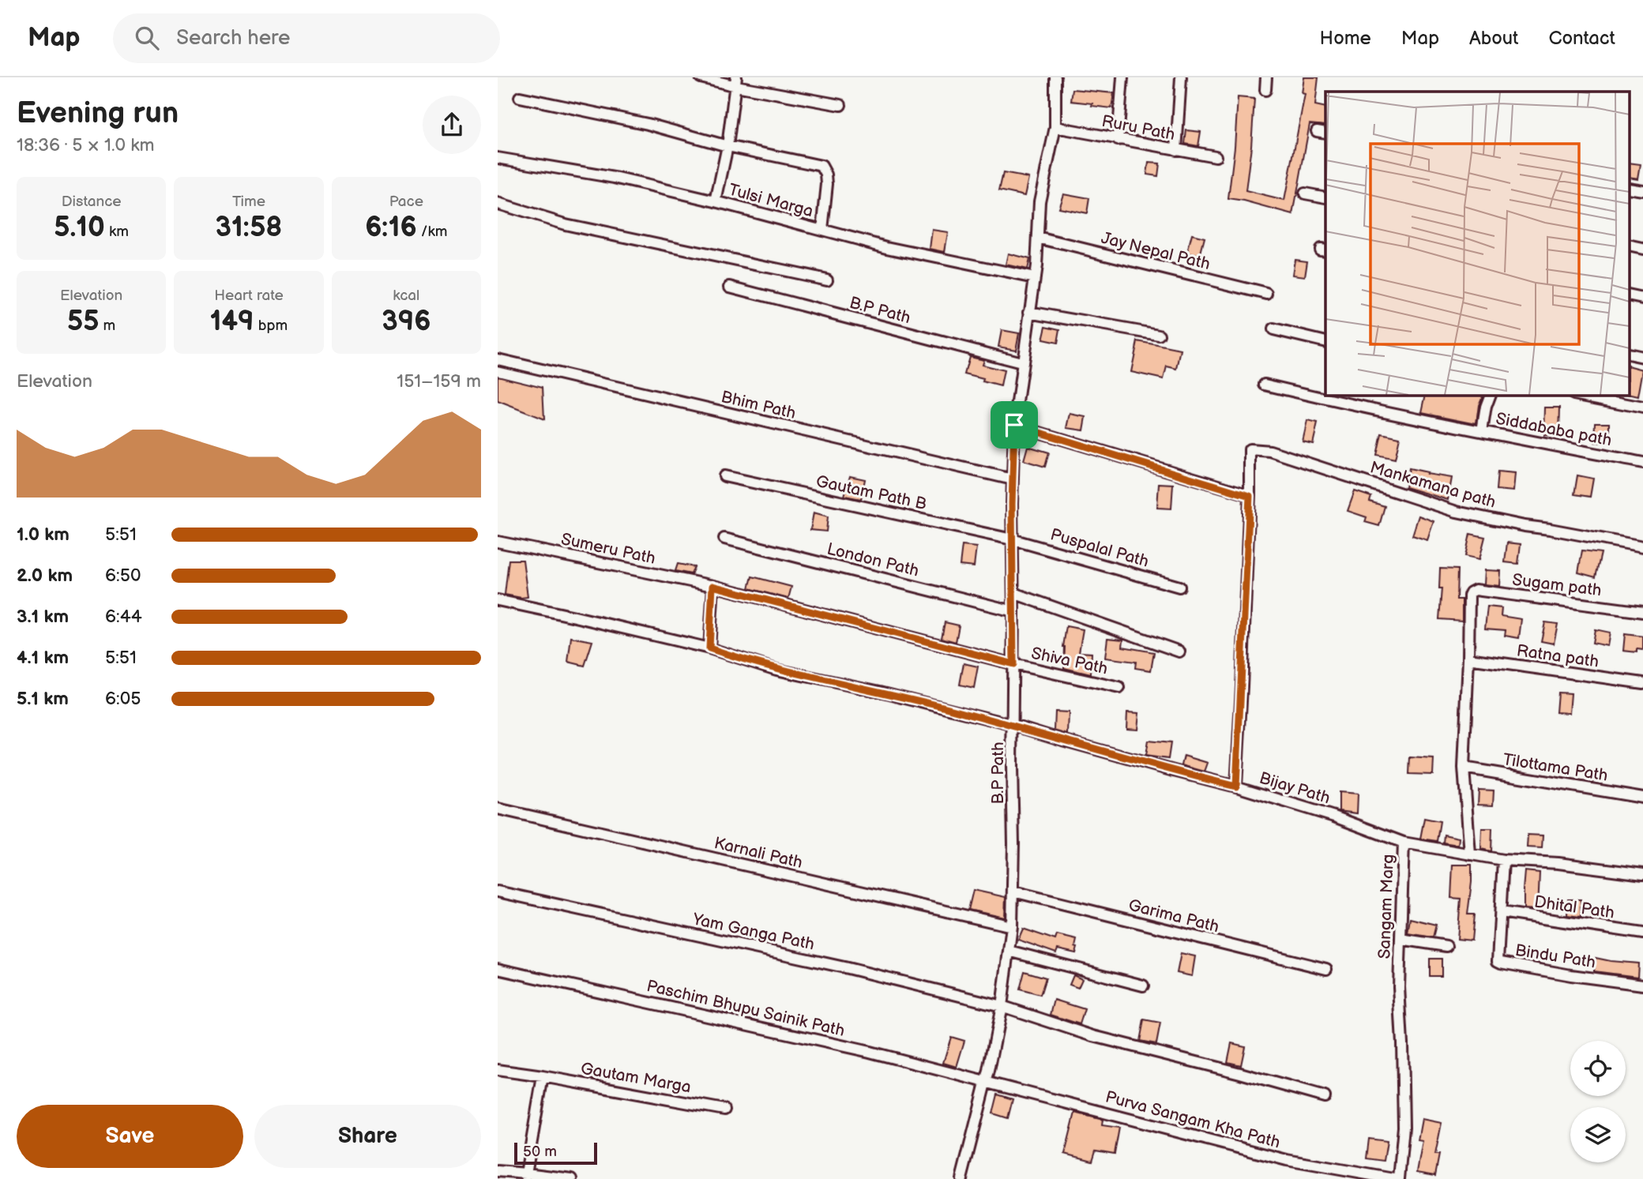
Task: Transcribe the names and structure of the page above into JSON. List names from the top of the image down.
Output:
{
  "streets": {
    "street": [
      "Ruru Path",
      "Tulsi Marga",
      "Jay Nepal Path",
      "B.P Path",
      "Bhim Path",
      "Siddababa path",
      "Mankamana path",
      "Gautam Path B",
      "Puspalal Path",
      "Sumeru Path",
      "London Path",
      "Sugam path",
      "Ratna path",
      "Shiva Path",
      "Tilottama Path",
      "Bijay Path",
      "Karnali Path",
      "Sangam Marg",
      "Dhital Path",
      "Garima Path",
      "Yam Ganga Path",
      "Bindu Path",
      "Paschim Bhupu Sainik Path",
      "Gautam Marga",
      "Purva Sangam Kha Path"
    ]
  },
  "crossings": [
    ["Ruru Path", "B.P Path"],
    ["Tulsi Marga", "B.P Path"],
    ["Jay Nepal Path", "B.P Path"],
    ["B.P Path", "Bhim Path"],
    ["B.P Path", "Gautam Path B"],
    ["B.P Path", "Puspalal Path"],
    ["B.P Path", "Sumeru Path"],
    ["B.P Path", "London Path"],
    ["B.P Path", "Shiva Path"],
    ["B.P Path", "Bijay Path"],
    ["B.P Path", "Karnali Path"],
    ["B.P Path", "Garima Path"],
    ["B.P Path", "Yam Ganga Path"],
    ["B.P Path", "Paschim Bhupu Sainik Path"],
    ["B.P Path", "Purva Sangam Kha Path"],
    ["Gautam Path B", "Puspalal Path"],
    ["Sumeru Path", "Shiva Path"],
    ["Sugam path", "Ratna path"],
    ["Bijay Path", "Sangam Marg"],
    ["Sangam Marg", "Bindu Path"],
    ["Dhital Path", "Bindu Path"],
    ["Paschim Bhupu Sainik Path", "Purva Sangam Kha Path"]
  ],
  "scale_bar": "50 m",
  "page": {
    "header": "Map",
    "search": "Search here",
    "nav": [
      "Home",
      "Map",
      "About",
      "Contact"
    ],
    "heading": ["Evening run", "18:36 · 5 × 1.0 km"],
    "stats": [
      ["Distance", "5.10 km"],
      ["Time", "31:58"],
      ["Pace", "6:16 /km"],
      ["Elevation", "55 m"],
      ["Heart rate", "149 bpm"],
      ["kcal", "396"]
    ],
    "chart": ["Elevation", "151–159 m"],
    "list": [
      {
        "name": "1.0 km",
        "note": "5:51"
      },
      {
        "name": "2.0 km",
        "note": "6:50"
      },
      {
        "name": "3.1 km",
        "note": "6:44"
      },
      {
        "name": "4.1 km",
        "note": "5:51"
      },
      {
        "name": "5.1 km",
        "note": "6:05"
      }
    ],
    "buttons": ["Save", "Share"],
    "scale": "50 m"
  }
}
